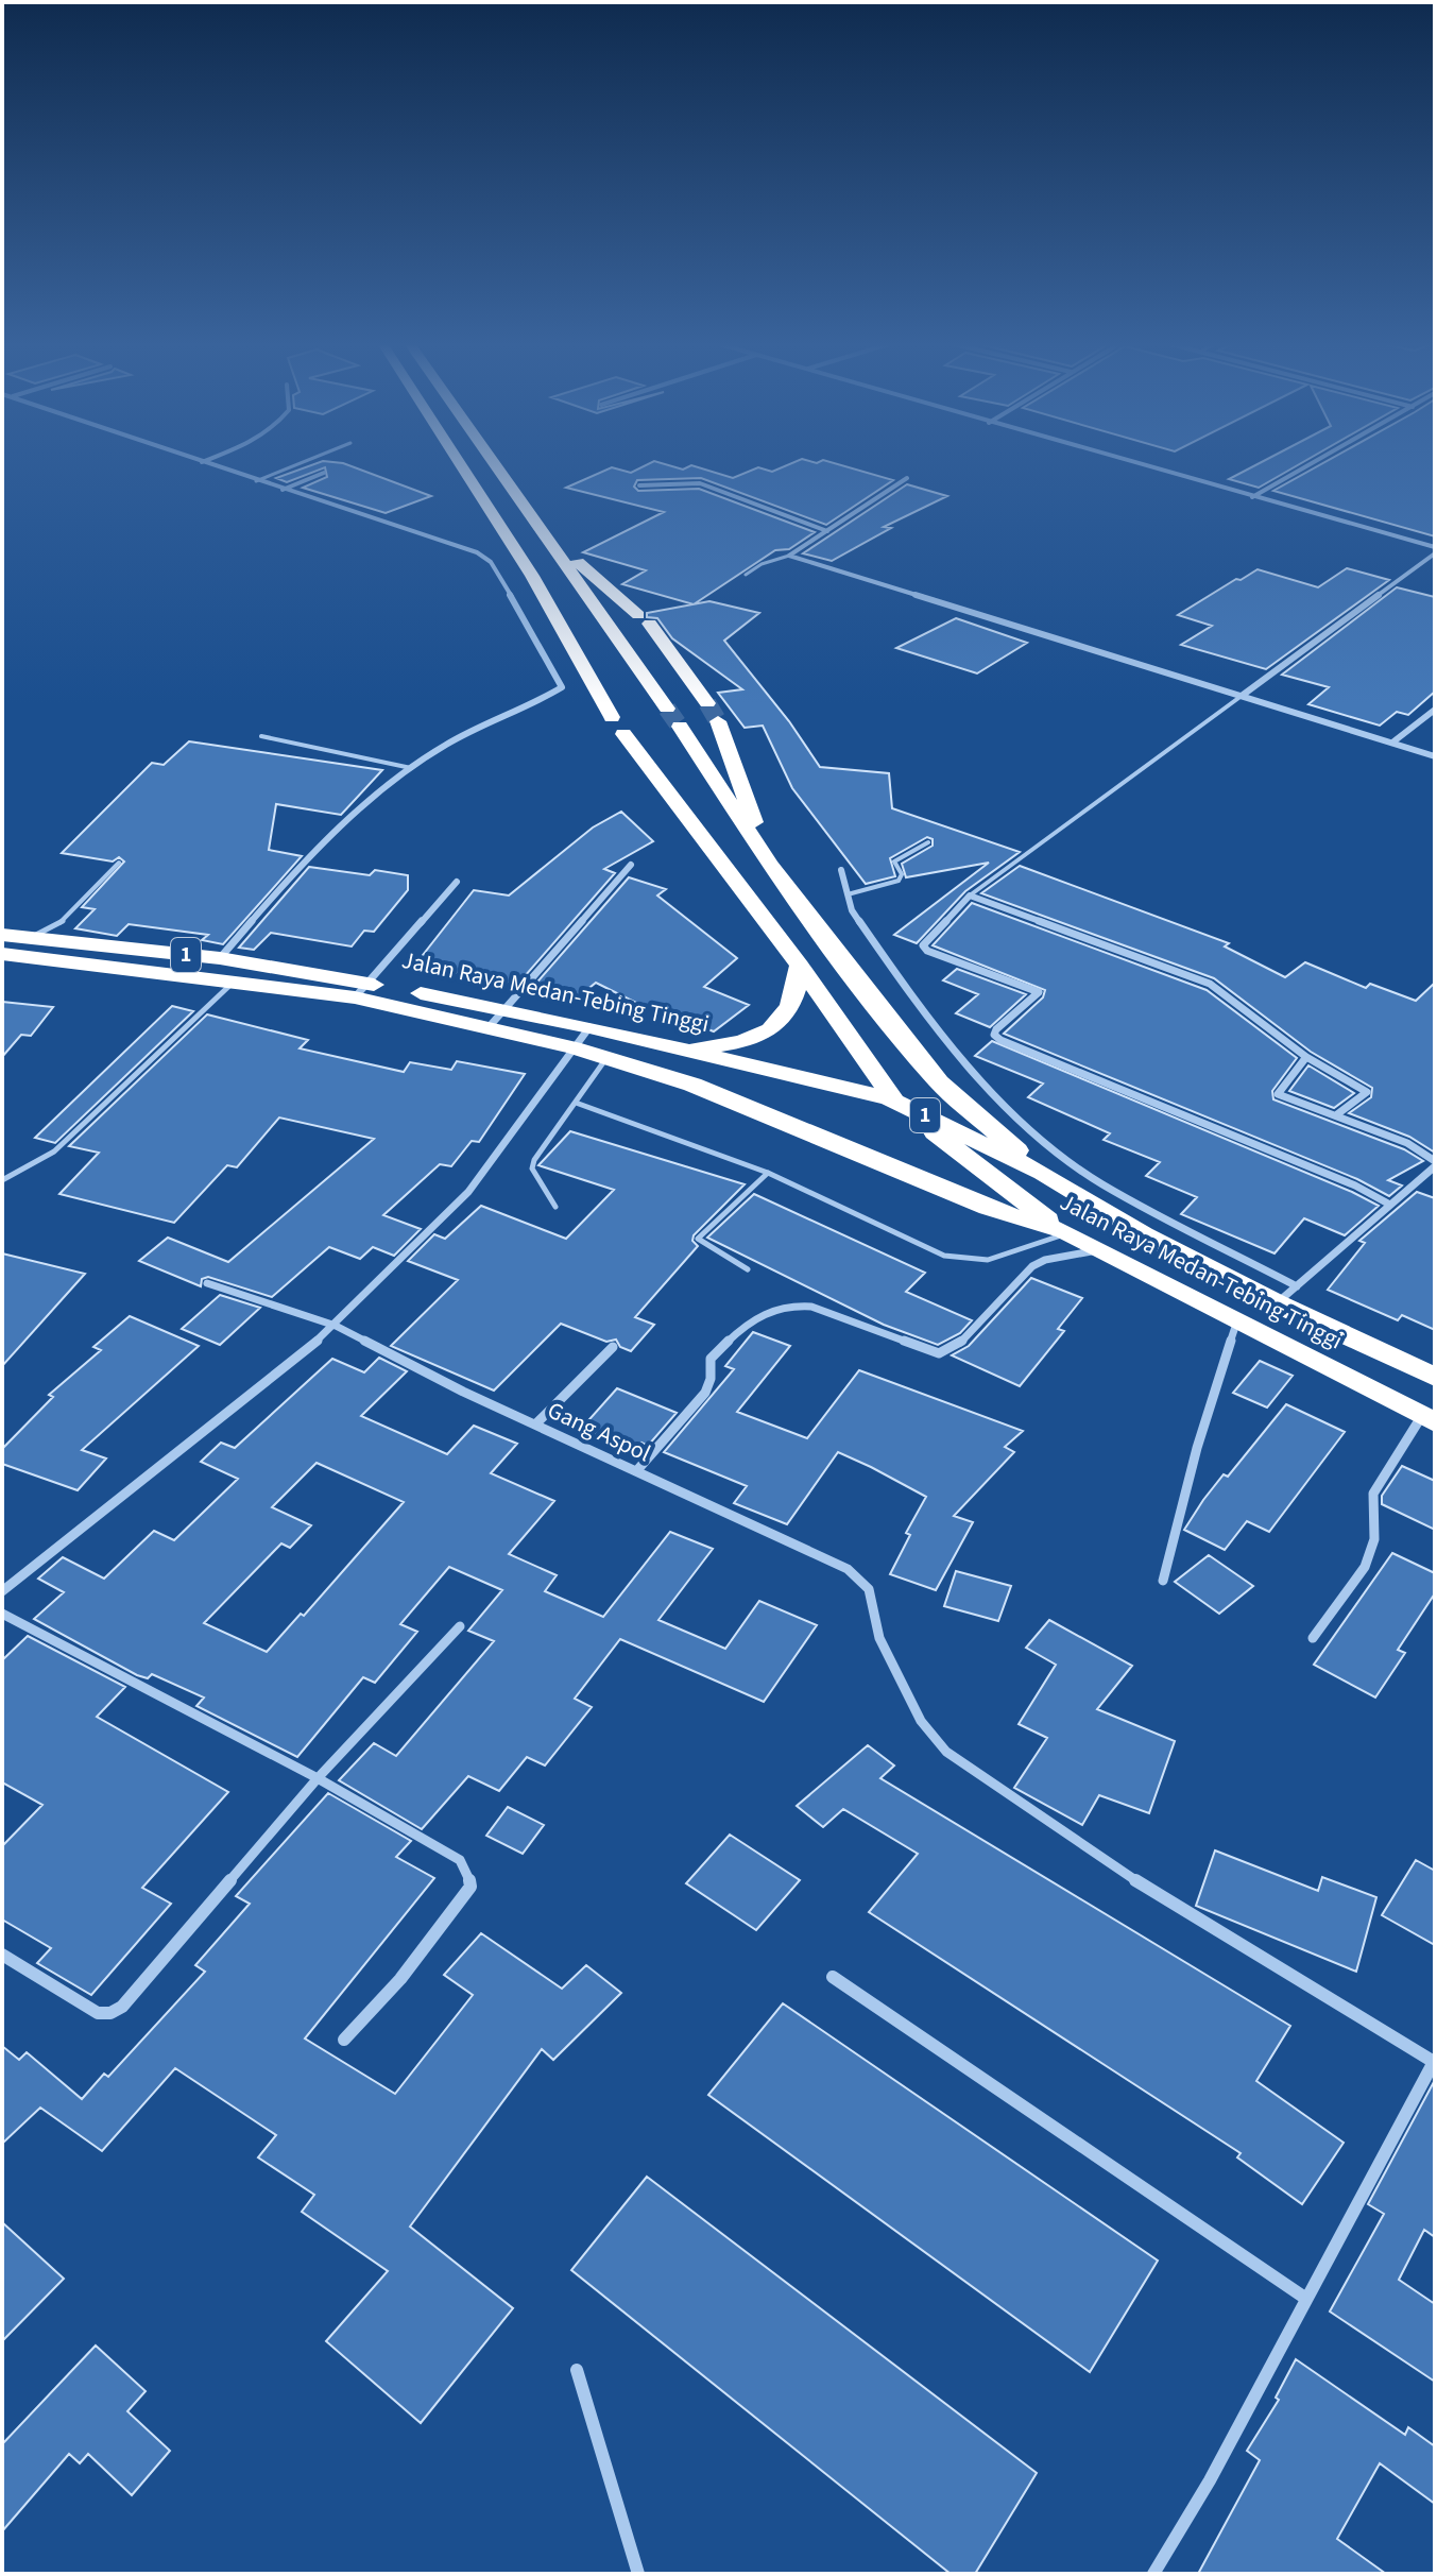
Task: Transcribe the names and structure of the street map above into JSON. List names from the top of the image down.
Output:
{
  "streets": {
    "highway": ["1", "Jalan Raya Medan-Tebing Tinggi"],
    "street": ["Gang Aspol"]
  }
}
